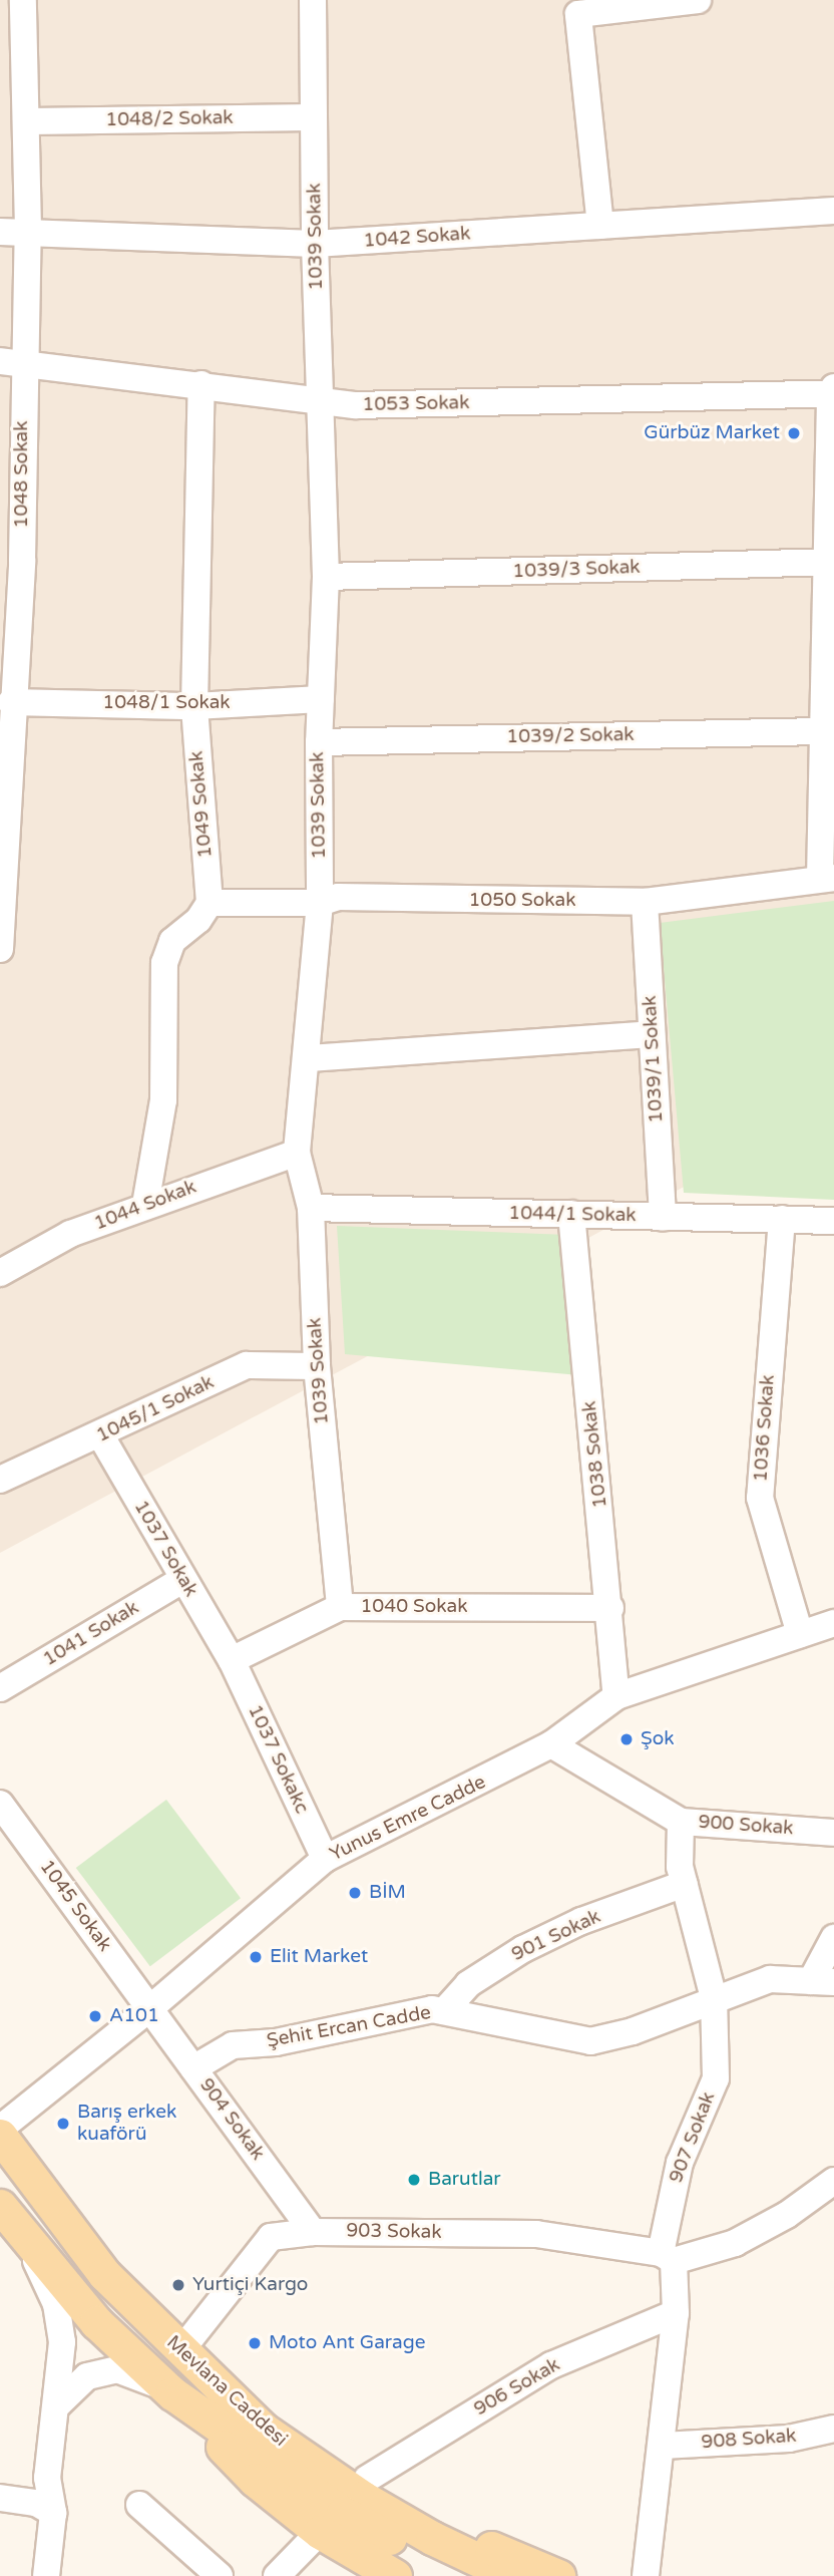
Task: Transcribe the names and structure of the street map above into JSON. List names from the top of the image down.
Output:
{
  "streets": {
    "main road": ["Mevlana Caddesi"],
    "street": [
      "1048/2 Sokak",
      "1039 Sokak",
      "1042 Sokak",
      "1053 Sokak",
      "1048 Sokak",
      "1039/3 Sokak",
      "1048/1 Sokak",
      "1039/2 Sokak",
      "1049 Sokak",
      "1050 Sokak",
      "1039/1 Sokak",
      "1044 Sokak",
      "1044/1 Sokak",
      "1045/1 Sokak",
      "1036 Sokak",
      "1038 Sokak",
      "1037 Sokak",
      "1040 Sokak",
      "1041 Sokak",
      "1037 Sokakc",
      "Yunus Emre Cadde",
      "900 Sokak",
      "1045 Sokak",
      "901 Sokak",
      "Şehit Ercan Cadde",
      "904 Sokak",
      "907 Sokak",
      "903 Sokak",
      "906 Sokak",
      "908 Sokak"
    ]
  },
  "crossings": [
    ["1048/2 Sokak", "1039 Sokak"],
    ["1048/2 Sokak", "1048 Sokak"],
    ["1039 Sokak", "1042 Sokak"],
    ["1039 Sokak", "1053 Sokak"],
    ["1039 Sokak", "1039/3 Sokak"],
    ["1039 Sokak", "1048/1 Sokak"],
    ["1039 Sokak", "1039/2 Sokak"],
    ["1039 Sokak", "1050 Sokak"],
    ["1039 Sokak", "1044 Sokak"],
    ["1039 Sokak", "1044/1 Sokak"],
    ["1039 Sokak", "1045/1 Sokak"],
    ["1039 Sokak", "1040 Sokak"],
    ["1042 Sokak", "1048 Sokak"],
    ["1053 Sokak", "1048 Sokak"],
    ["1053 Sokak", "1049 Sokak"],
    ["1048 Sokak", "1048/1 Sokak"],
    ["1048/1 Sokak", "1049 Sokak"],
    ["1049 Sokak", "1050 Sokak"],
    ["1050 Sokak", "1039/1 Sokak"],
    ["1039/1 Sokak", "1044/1 Sokak"],
    ["1044/1 Sokak", "1036 Sokak"],
    ["1044/1 Sokak", "1038 Sokak"],
    ["1045/1 Sokak", "1037 Sokak"],
    ["1036 Sokak", "Yunus Emre Cadde"],
    ["1038 Sokak", "1040 Sokak"],
    ["1038 Sokak", "Yunus Emre Cadde"],
    ["1037 Sokak", "1040 Sokak"],
    ["1037 Sokak", "1041 Sokak"],
    ["1037 Sokak", "1037 Sokakc"],
    ["1040 Sokak", "1037 Sokakc"],
    ["1037 Sokakc", "Yunus Emre Cadde"],
    ["Yunus Emre Cadde", "900 Sokak"],
    ["Yunus Emre Cadde", "1045 Sokak"],
    ["Yunus Emre Cadde", "904 Sokak"],
    ["900 Sokak", "907 Sokak"],
    ["1045 Sokak", "904 Sokak"],
    ["901 Sokak", "Şehit Ercan Cadde"],
    ["901 Sokak", "907 Sokak"],
    ["Şehit Ercan Cadde", "904 Sokak"],
    ["Şehit Ercan Cadde", "907 Sokak"],
    ["904 Sokak", "903 Sokak"],
    ["907 Sokak", "903 Sokak"],
    ["907 Sokak", "906 Sokak"],
    ["907 Sokak", "908 Sokak"],
    ["903 Sokak", "Mevlana Caddesi"]
  ],
  "places": [
    "Gürbüz Market",
    "Şok",
    "BİM",
    "Elit Market",
    "A101",
    "Barış erkek kuaförü",
    "Barutlar",
    "Yurtiçi Kargo",
    "Moto Ant Garage"
  ]
}
